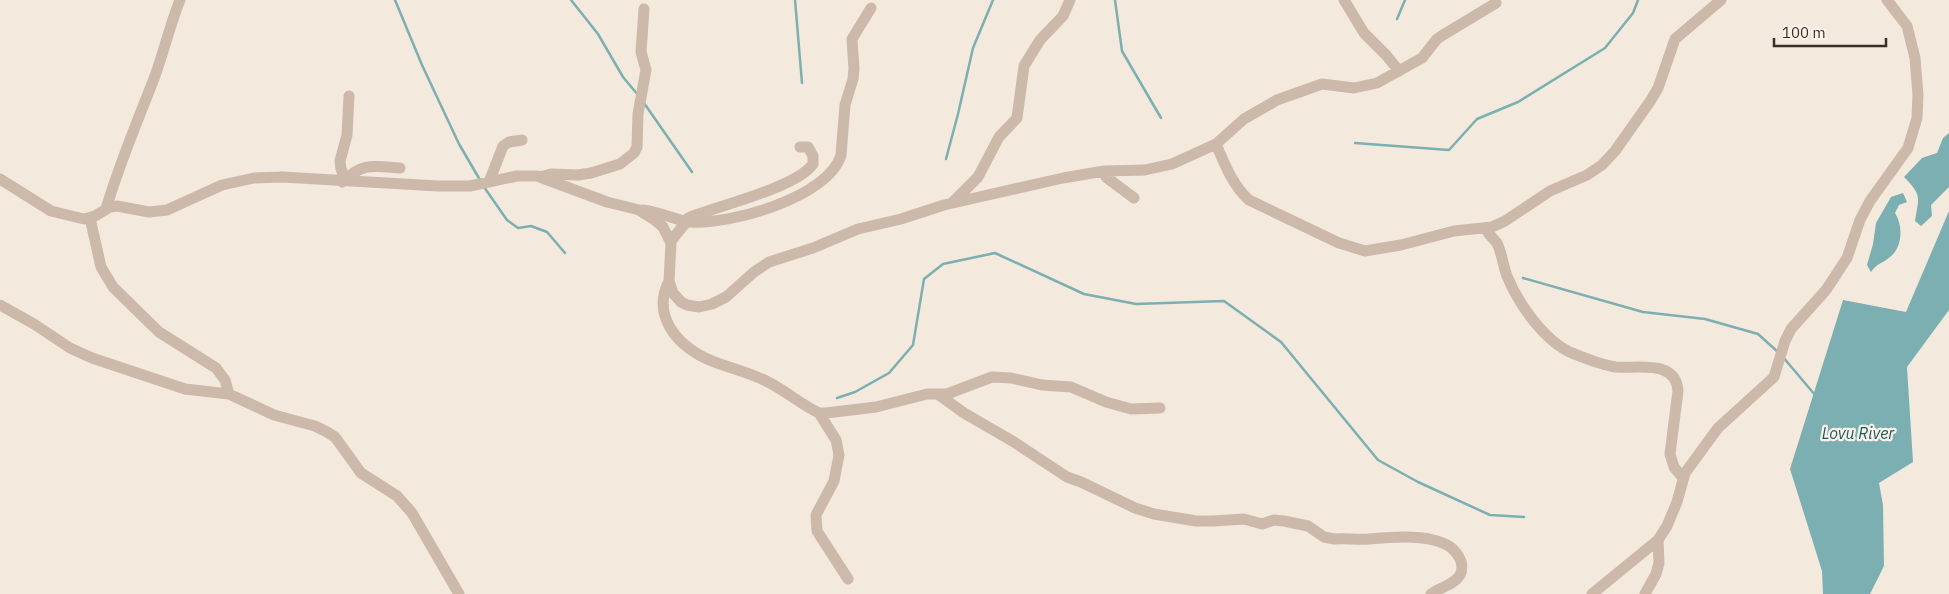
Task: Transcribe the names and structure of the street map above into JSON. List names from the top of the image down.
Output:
{
  "water": ["Lovu River"],
  "scale_bar": "100 m"
}
